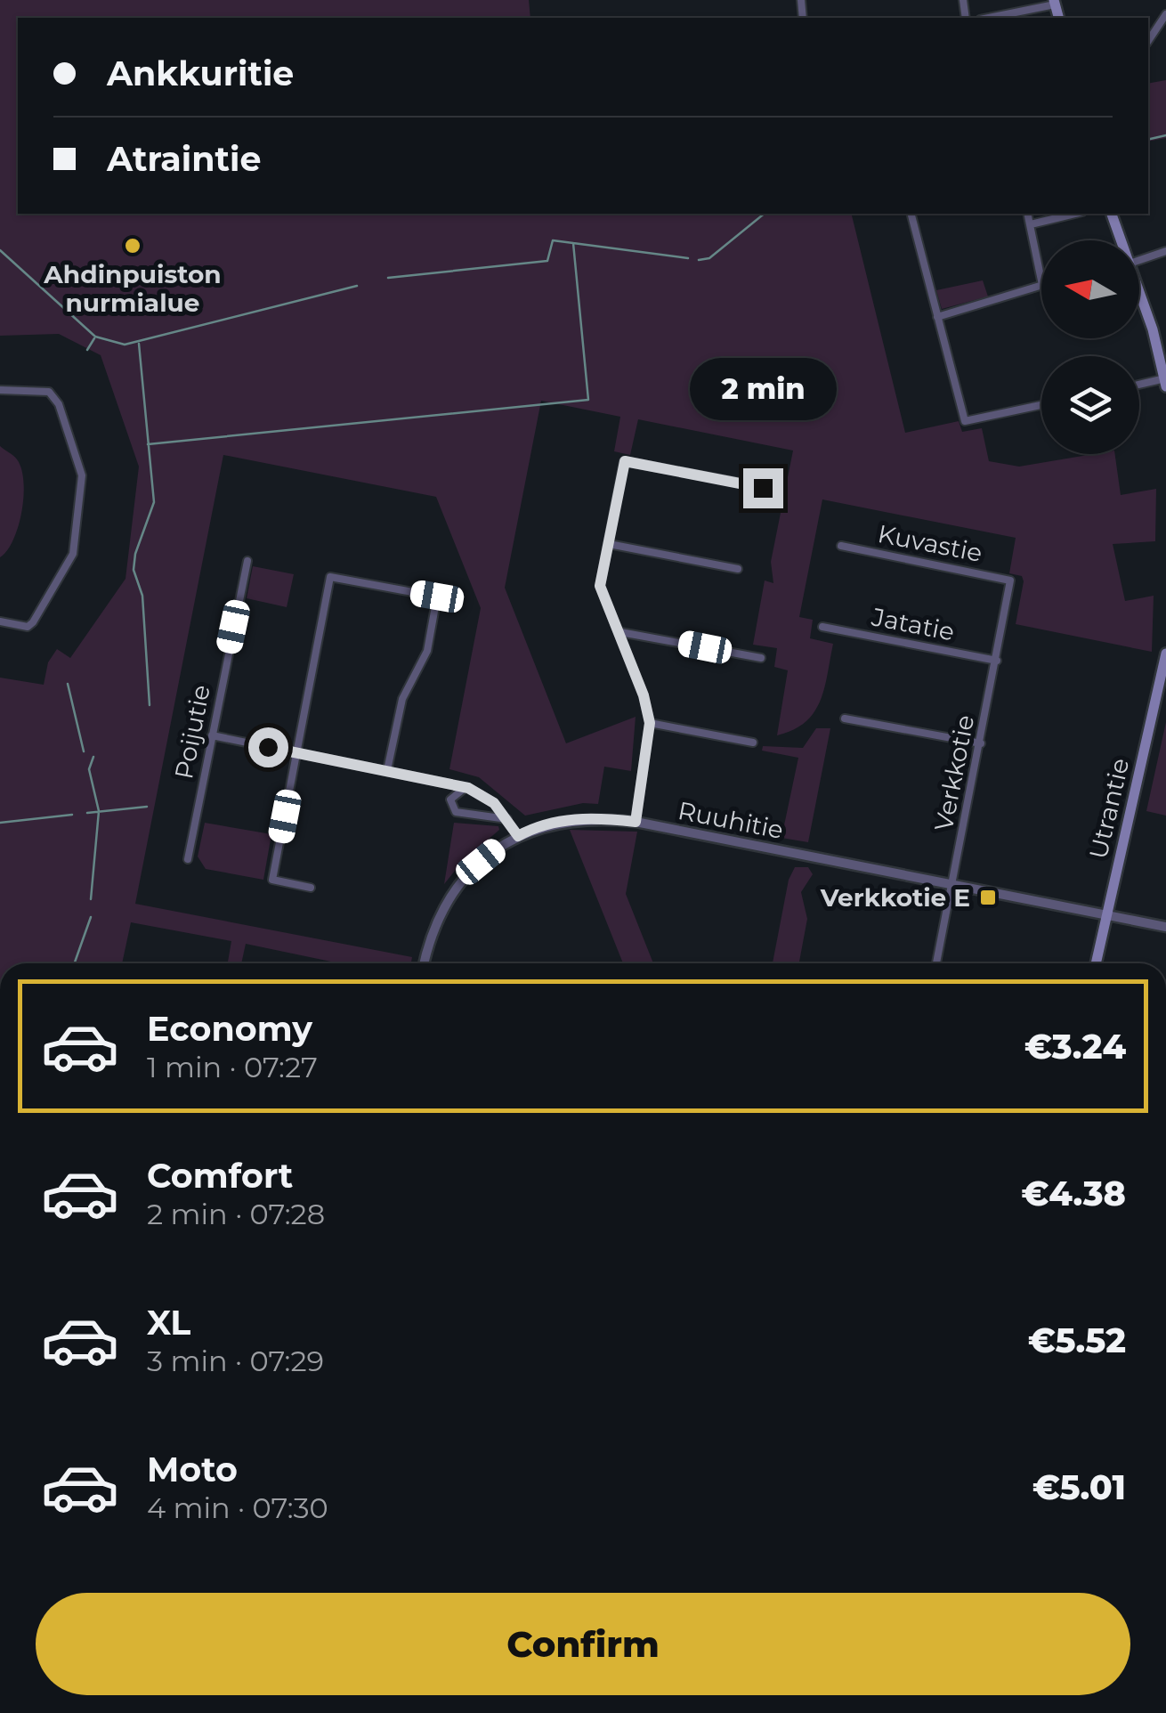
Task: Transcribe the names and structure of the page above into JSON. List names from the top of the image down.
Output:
{
  "streets": {
    "main road": ["Utrantie"],
    "street": [
      "Kuvastie",
      "Jatatie",
      "Poijutie",
      "Verkkotie",
      "Ruuhitie"
    ]
  },
  "crossings": [
    ["Kuvastie", "Verkkotie"],
    ["Jatatie", "Verkkotie"],
    ["Verkkotie", "Ruuhitie"],
    ["Utrantie", "Ruuhitie"]
  ],
  "places": {
    "other": ["Ahdinpuiston nurmialue"],
    "transit": ["Verkkotie E"]
  },
  "north": "left",
  "page": {
    "banner": ["Ankkuritie", "Atraintie"],
    "bubble": "2 min",
    "list": [
      {
        "name": "Economy",
        "note": "1 min · 07:27",
        "value": "€3.24"
      },
      {
        "name": "Comfort",
        "note": "2 min · 07:28",
        "value": "€4.38"
      },
      {
        "name": "XL",
        "note": "3 min · 07:29",
        "value": "€5.52"
      },
      {
        "name": "Moto",
        "note": "4 min · 07:30",
        "value": "€5.01"
      }
    ],
    "buttons": "Confirm"
  }
}
